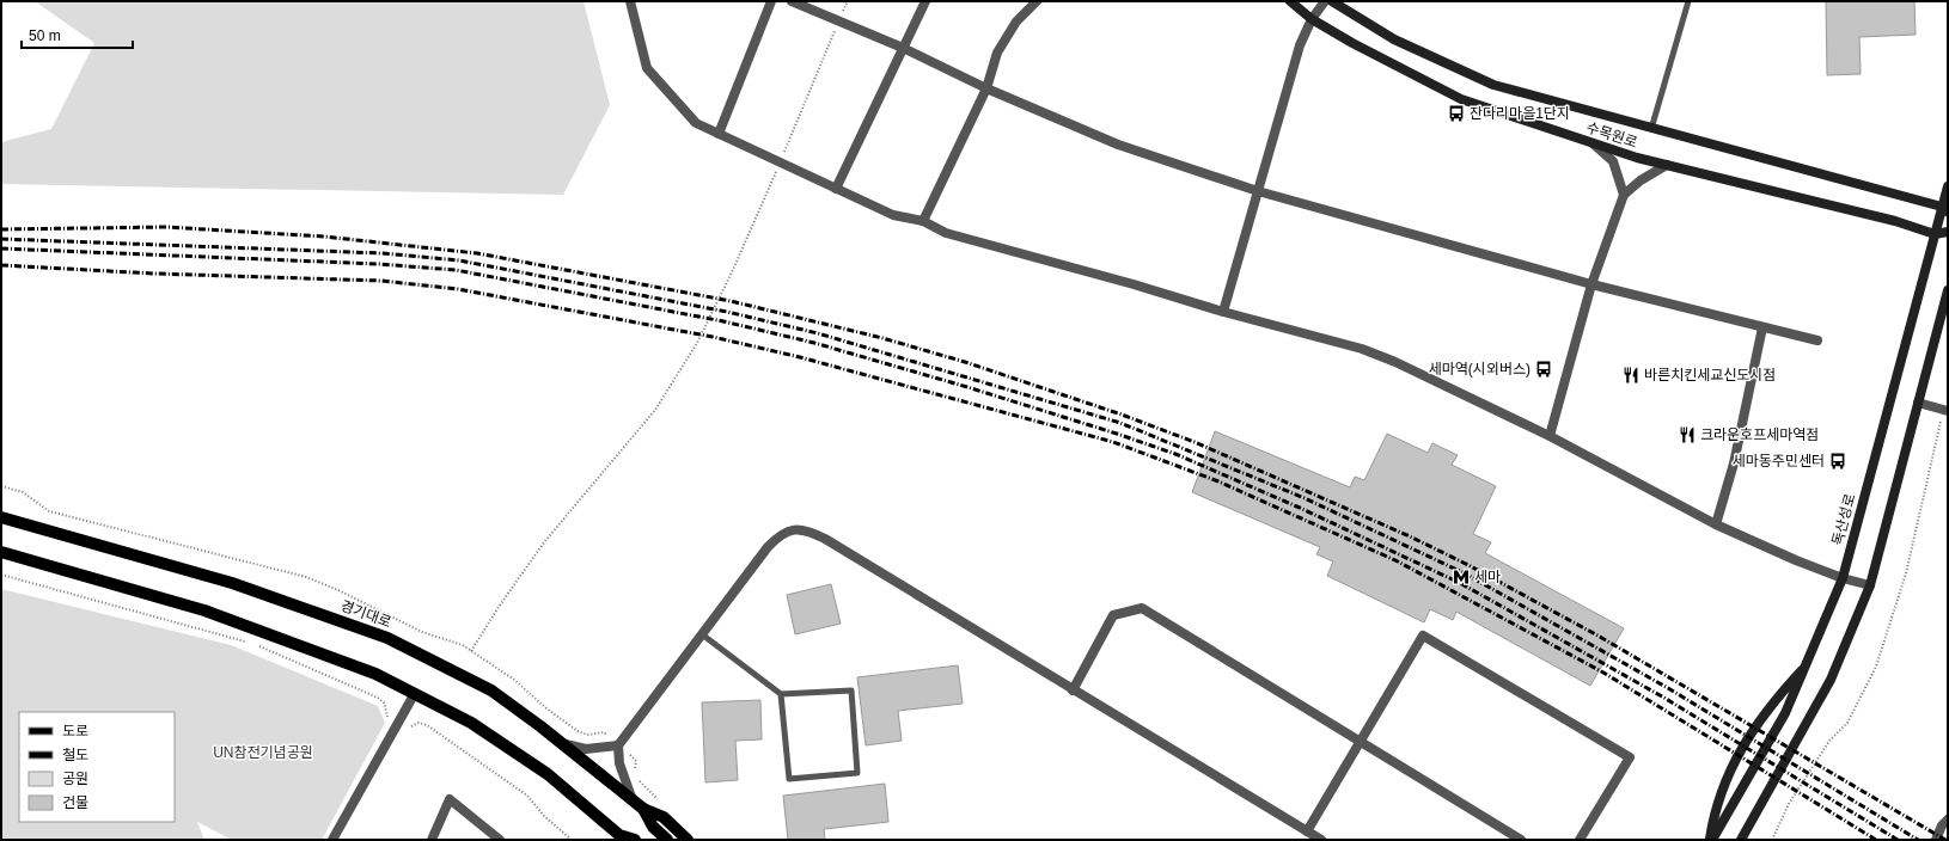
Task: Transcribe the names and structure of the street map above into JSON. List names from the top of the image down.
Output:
{
  "streets": {
    "main road": ["경기대로"],
    "street": ["수목원로", "독산성로"]
  },
  "crossings": [
    ["수목원로", "독산성로"]
  ],
  "parks": ["UN참전기념공원"],
  "places": {
    "bus stop": ["잔다리마을1단지", "세마역(시외버스)", "세마동주민센터"],
    "restaurant": ["바른치킨세교신도시점", "크라운호프세마역점"],
    "metro station": ["세마"]
  },
  "legend": [
    "도로",
    "철도",
    "공원",
    "건물"
  ],
  "scale_bar": "50 m"
}
